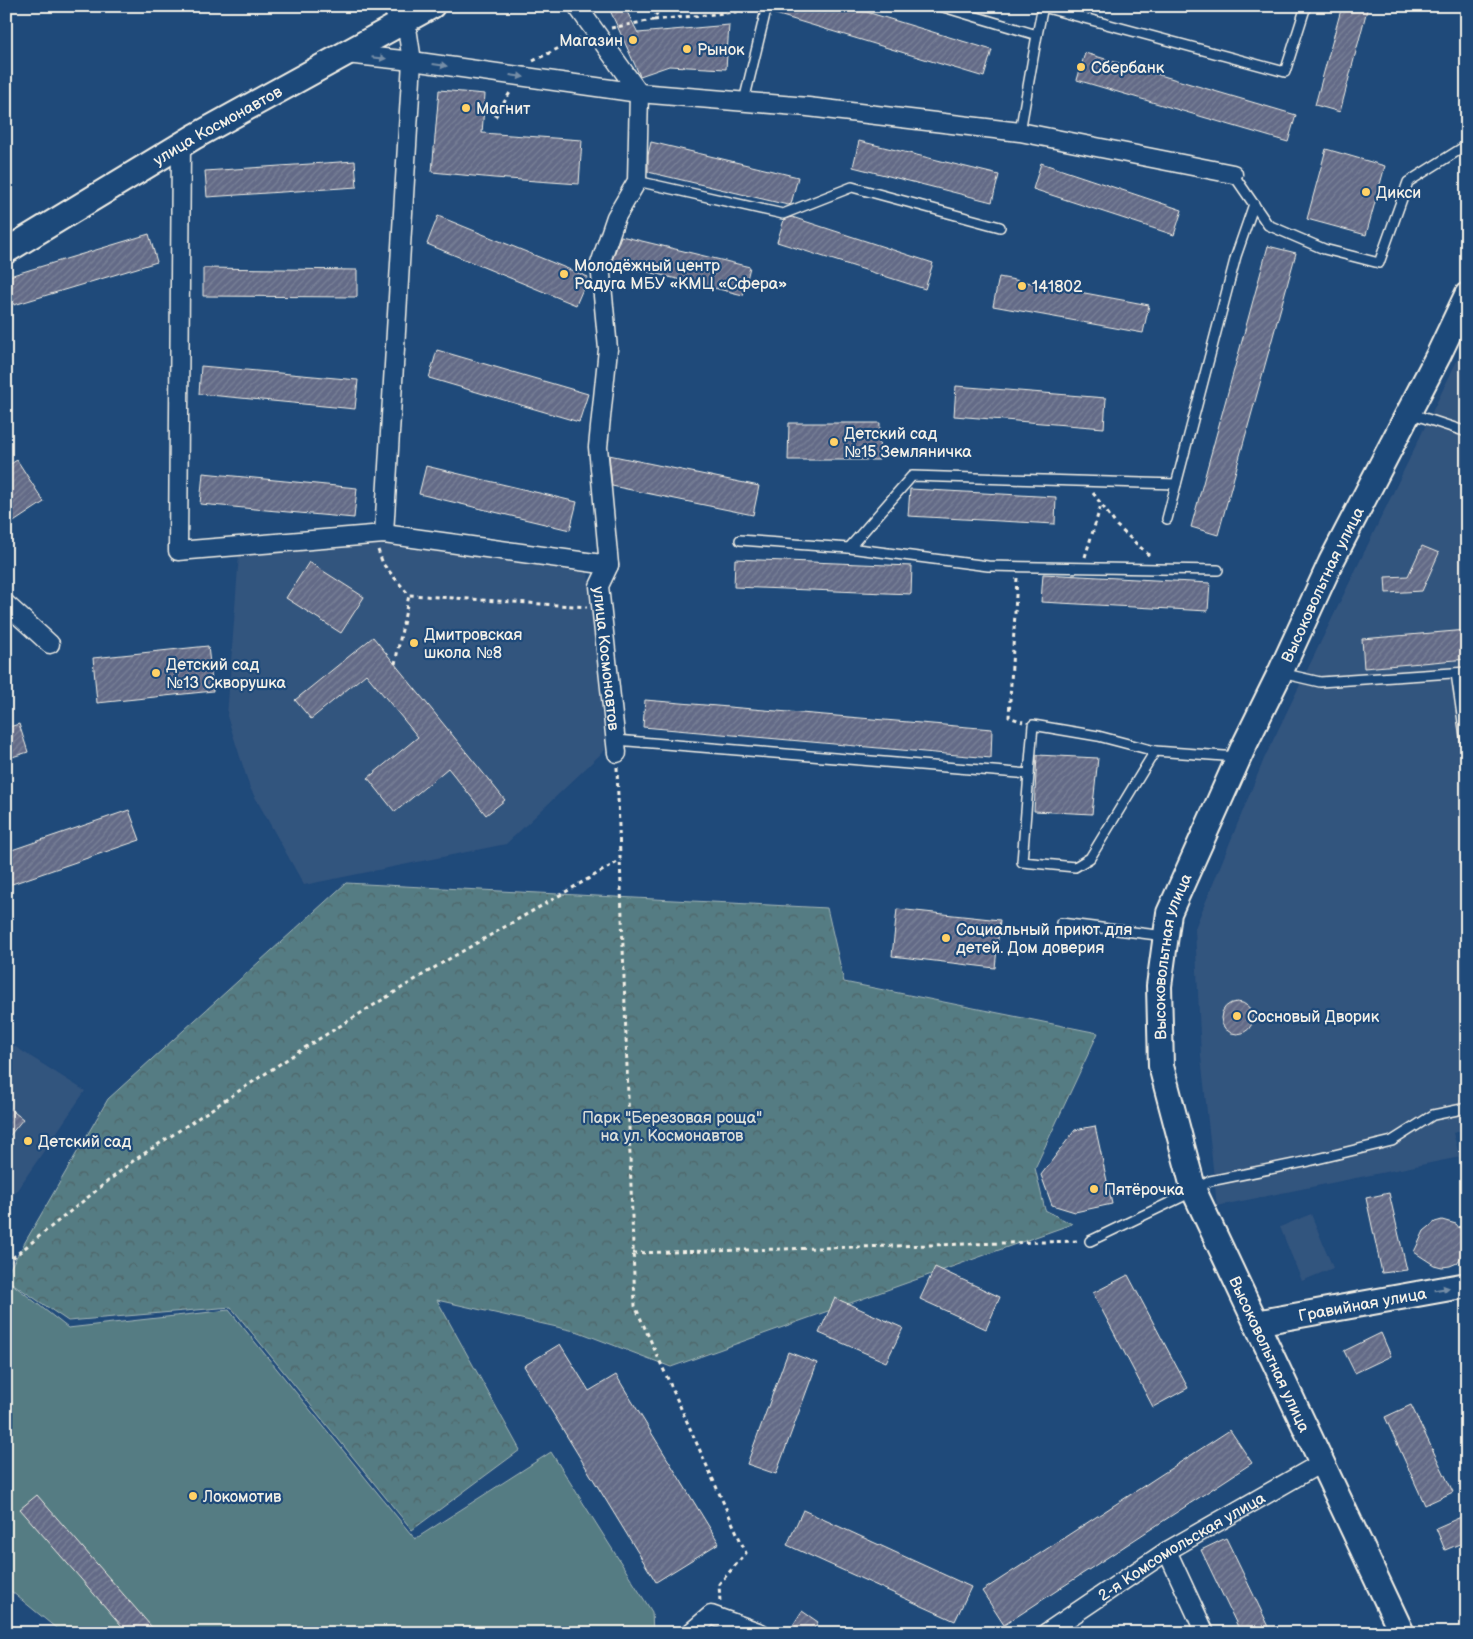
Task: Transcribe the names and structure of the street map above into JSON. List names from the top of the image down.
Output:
{
  "streets": {
    "main road": ["улица Космонавтов", "Высоковольтная улица", "Гравийная улица"],
    "street": ["2-я Комсомольская улица"]
  },
  "crossings": [
    ["Высоковольтная улица", "Гравийная улица"],
    ["Высоковольтная улица", "2-я Комсомольская улица"]
  ],
  "one_way": ["Гравийная улица"],
  "parks": ["Парк \"Березовая роща\" на ул. Космонавтов"],
  "places": [
    "Магазин",
    "Рынок",
    "Сбербанк",
    "Магнит",
    "Дикси",
    "Молодёжный центр Радуга МБУ «КМЦ «Сфера»",
    "141802",
    "Детский сад №15 Земляничка",
    "Дмитровская школа №8",
    "Детский сад №13 Скворушка",
    "Социальный приют для детей. Дом доверия",
    "Сосновый Дворик",
    "Детский сад",
    "Пятёрочка",
    "Локомотив"
  ]
}
